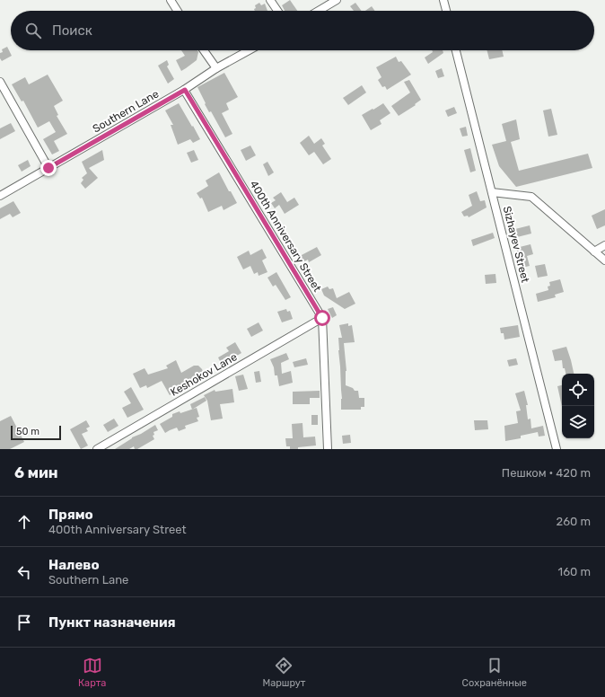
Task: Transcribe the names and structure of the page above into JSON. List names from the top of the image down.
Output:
{
  "streets": {
    "street": [
      "Southern Lane",
      "400th Anniversary Street",
      "Sizhayev Street",
      "Keshokov Lane"
    ]
  },
  "crossings": [
    ["Southern Lane", "400th Anniversary Street"],
    ["400th Anniversary Street", "Keshokov Lane"]
  ],
  "scale_bar": "50 m",
  "page": {
    "search": "Поиск",
    "scale": "50 m",
    "heading": ["6 мин", "Пешком · 420 m"],
    "list": [
      ["Прямо", "400th Anniversary Street", "260 m"],
      ["Налево", "Southern Lane", "160 m"],
      "Пункт назначения"
    ],
    "nav": ["Карта", "Маршрут", "Сохранённые"]
  }
}
